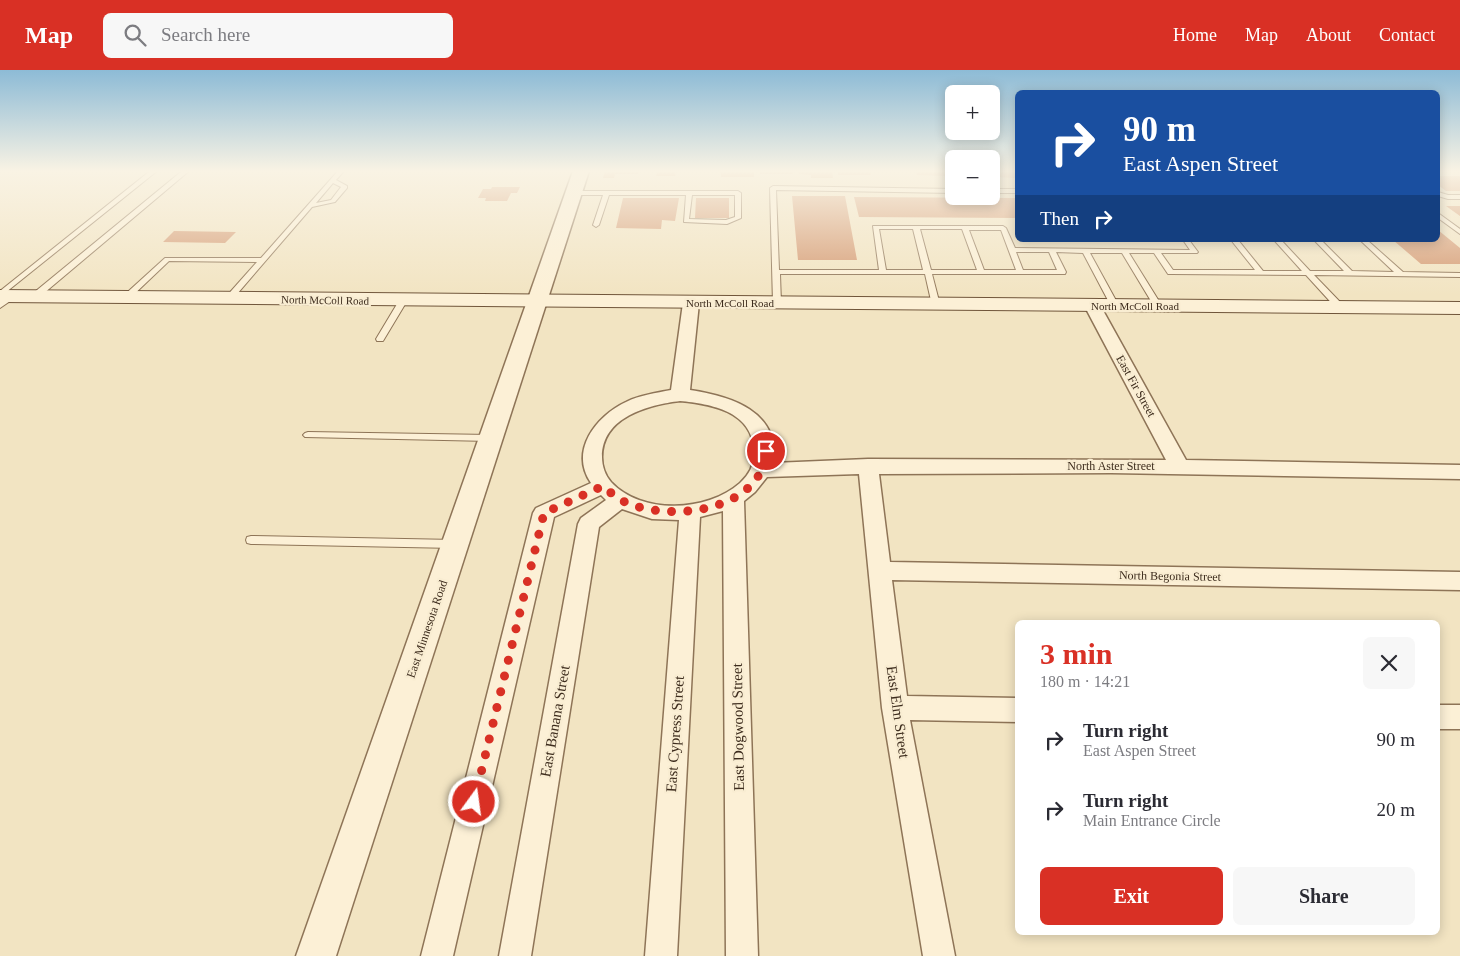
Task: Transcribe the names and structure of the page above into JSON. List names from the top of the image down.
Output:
{
  "streets": {
    "main road": ["North McColl Road"],
    "street": [
      "East Fir Street",
      "North Aster Street",
      "North Begonia Street",
      "East Minnesota Road",
      "East Elm Street",
      "East Banana Street",
      "East Dogwood Street",
      "East Cypress Street"
    ]
  },
  "crossings": [
    ["North McColl Road", "East Fir Street"],
    ["North McColl Road", "East Minnesota Road"],
    ["East Fir Street", "North Aster Street"],
    ["North Aster Street", "East Elm Street"],
    ["North Aster Street", "East Banana Street"],
    ["North Aster Street", "East Dogwood Street"],
    ["North Aster Street", "East Cypress Street"],
    ["North Begonia Street", "East Elm Street"],
    ["East Banana Street", "East Dogwood Street"],
    ["East Banana Street", "East Cypress Street"],
    ["East Dogwood Street", "East Cypress Street"]
  ],
  "page": {
    "header": "Map",
    "search": "Search here",
    "nav": [
      "Home",
      "Map",
      "About",
      "Contact"
    ],
    "map_buttons": ["+", "−"],
    "turn": ["90 m", "East Aspen Street"],
    "then": "Then",
    "heading": ["3 min", "180 m · 14:21"],
    "list": [
      {
        "name": "Turn right",
        "note": "East Aspen Street",
        "value": "90 m"
      },
      {
        "name": "Turn right",
        "note": "Main Entrance Circle",
        "value": "20 m"
      }
    ],
    "buttons": ["Exit", "Share"]
  }
}
